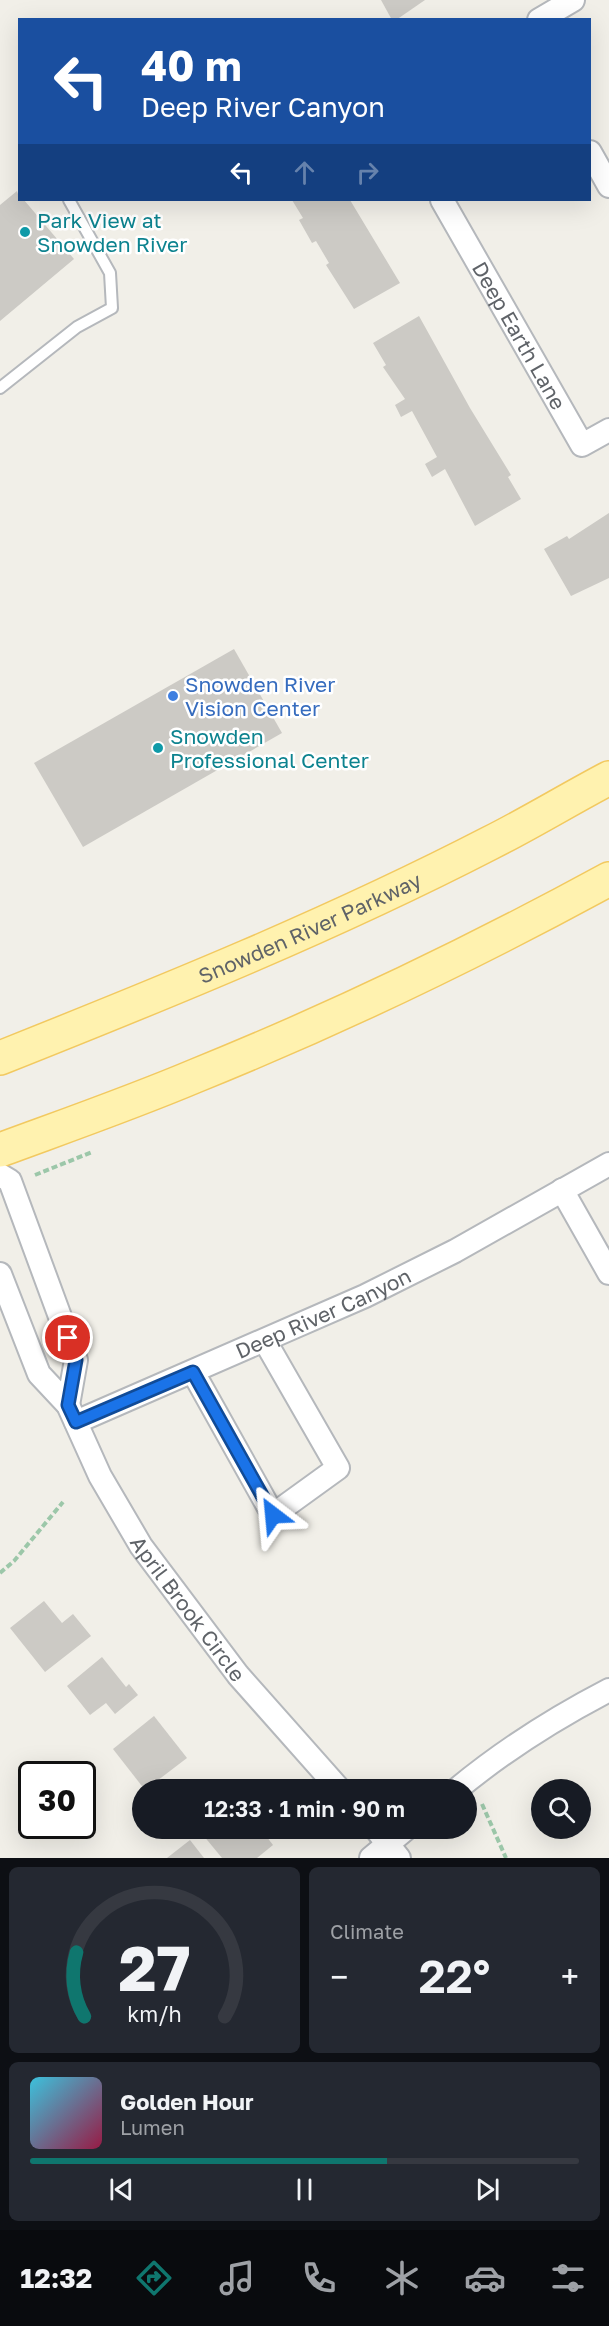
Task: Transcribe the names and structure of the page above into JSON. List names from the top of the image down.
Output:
{
  "streets": {
    "main road": ["Snowden River Parkway"],
    "street": ["Deep Earth Lane", "Deep River Canyon", "April Brook Circle"]
  },
  "crossings": [
    ["Deep River Canyon", "April Brook Circle"]
  ],
  "places": ["Park View at Snowden River", "Snowden River Vision Center", "Snowden Professional Center"],
  "page": {
    "turn": ["40 m", "Deep River Canyon"],
    "limit": "30",
    "trip": "12:33 · 1 min · 90 m",
    "tile": "Climate",
    "heat": ["−", "22°", "+"],
    "song": ["Golden Hour", "Lumen"],
    "tabs": "12:32",
    "gauge": ["27", "km/h"]
  }
}
